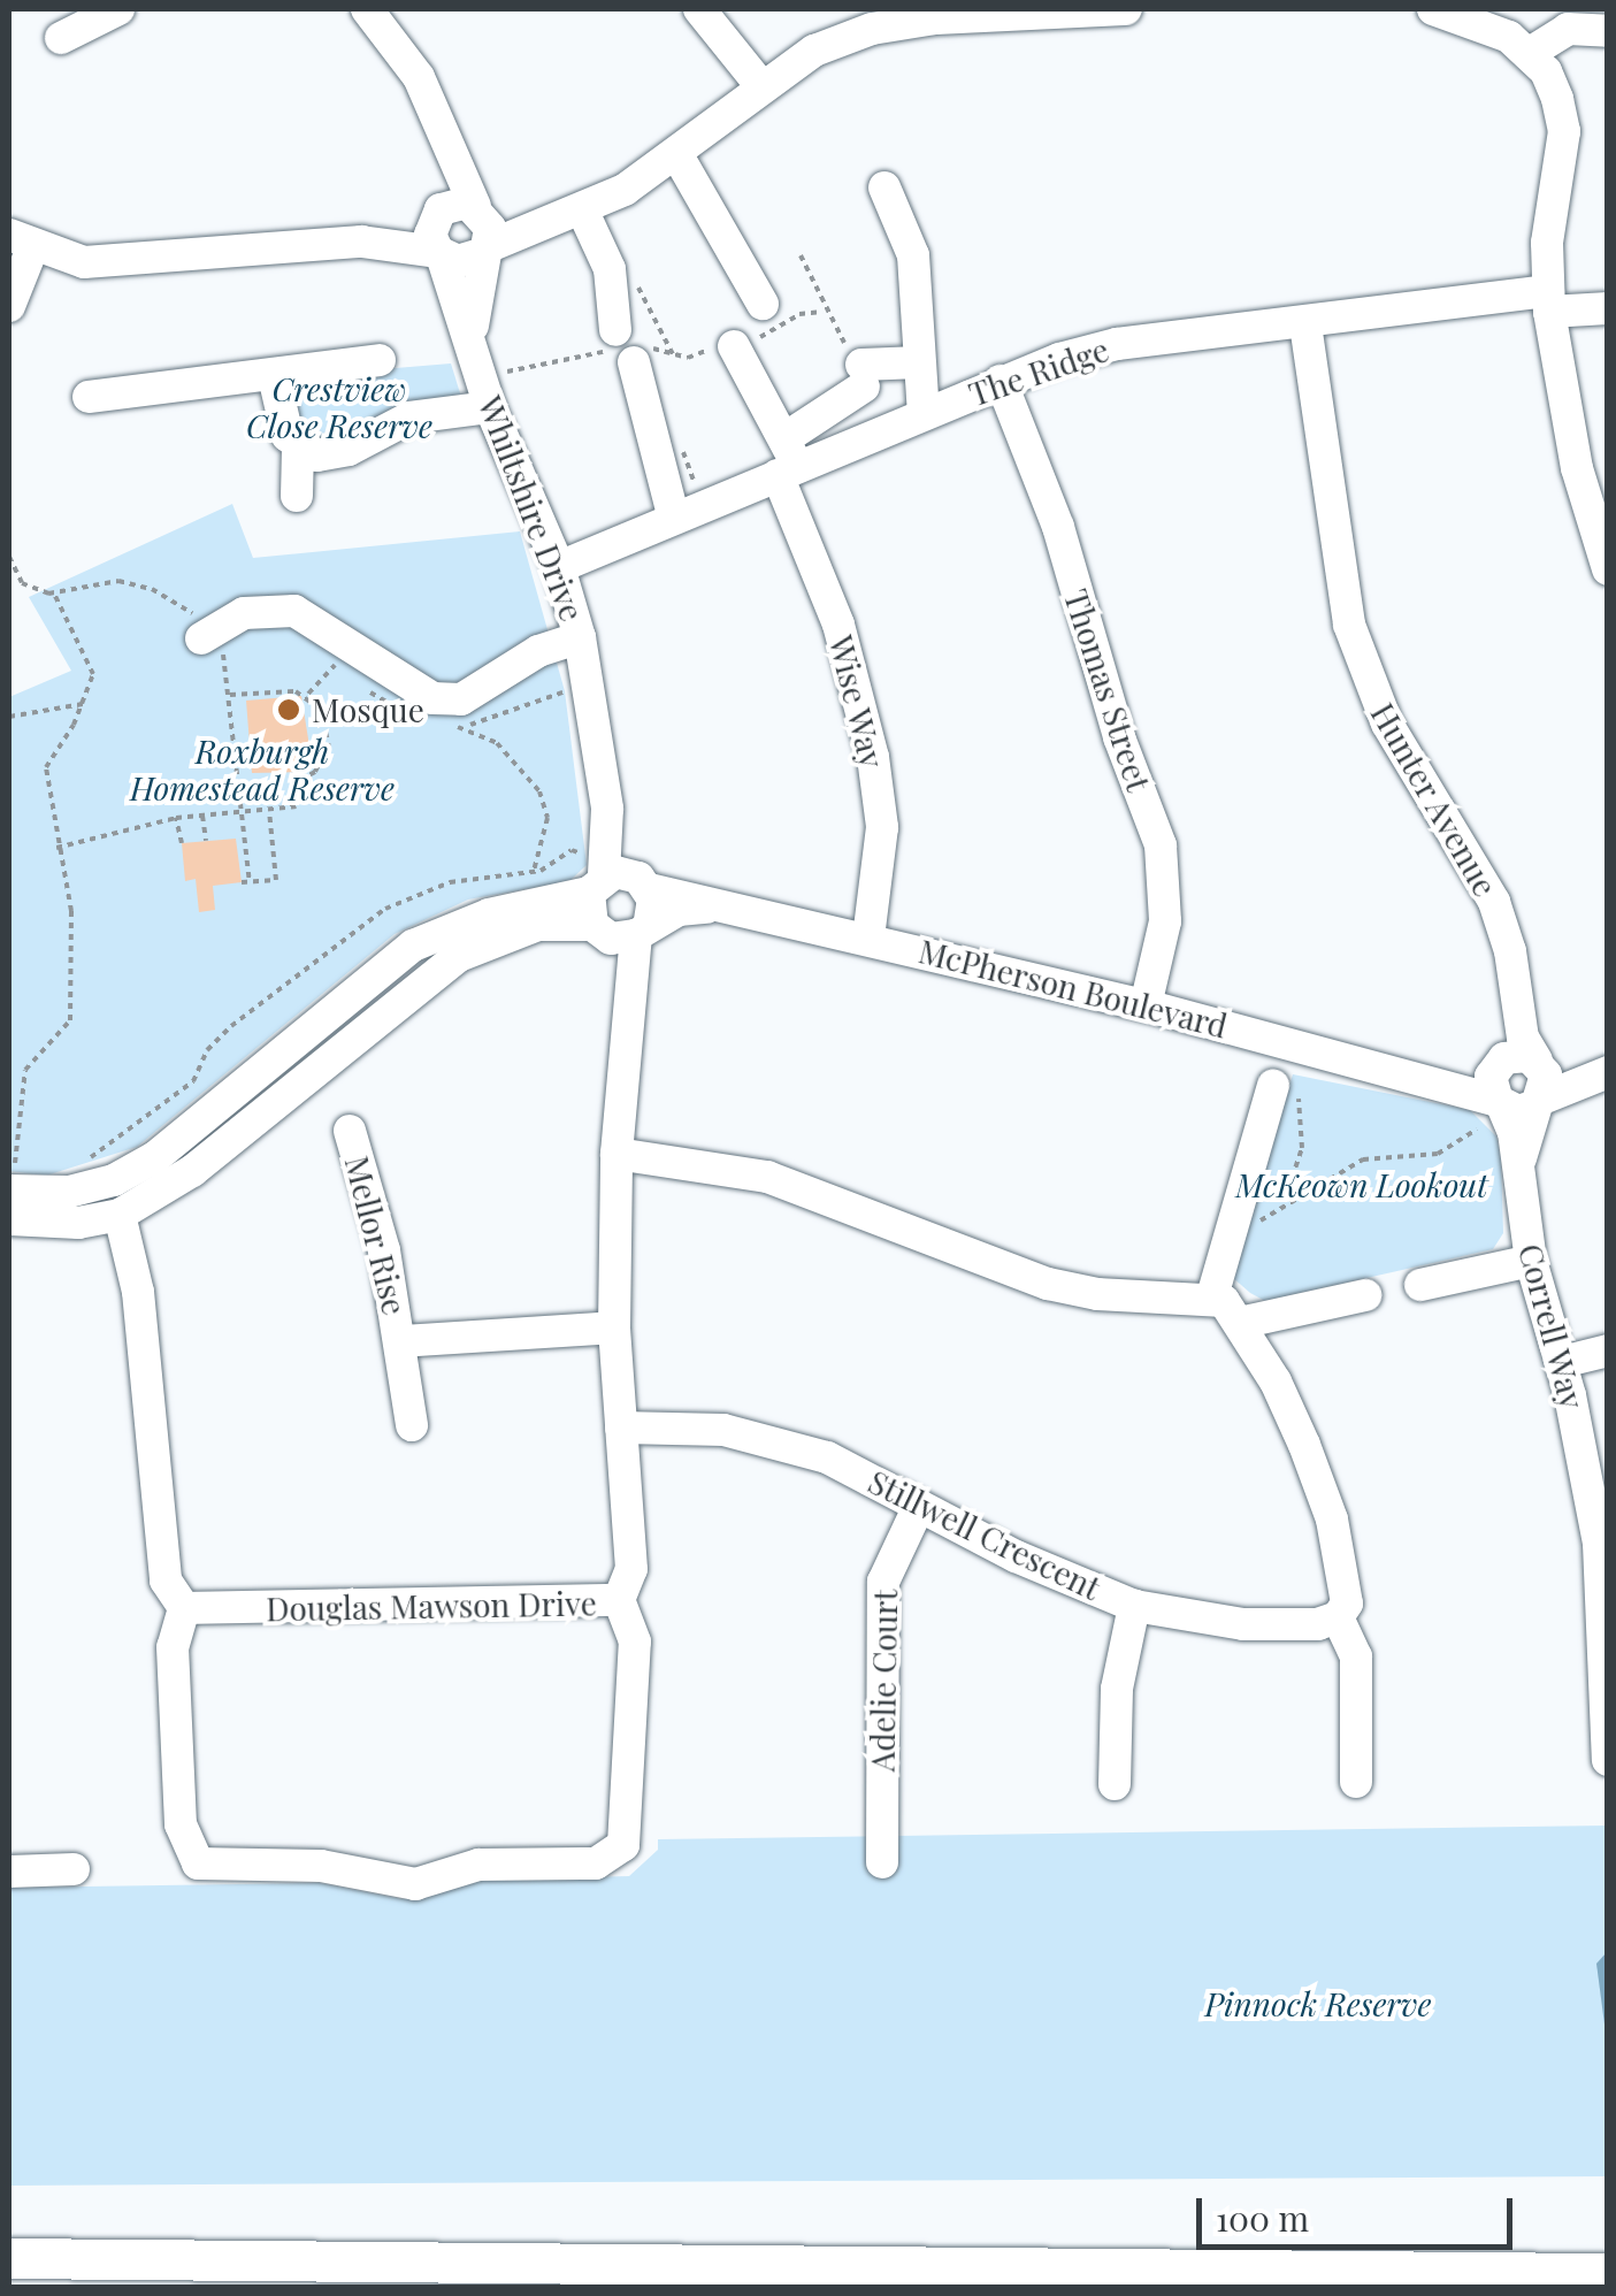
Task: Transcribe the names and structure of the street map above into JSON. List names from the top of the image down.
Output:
{
  "streets": {
    "street": [
      "The Ridge",
      "Whiltshire Drive",
      "Thomas Street",
      "Wise Way",
      "Hunter Avenue",
      "McPherson Boulevard",
      "Mellor Rise",
      "Correll Way",
      "Stillwell Crescent",
      "Douglas Mawson Drive",
      "Adelie Court"
    ]
  },
  "crossings": [
    ["The Ridge", "Whiltshire Drive"],
    ["The Ridge", "Thomas Street"],
    ["The Ridge", "Wise Way"],
    ["The Ridge", "Hunter Avenue"],
    ["Whiltshire Drive", "McPherson Boulevard"],
    ["Whiltshire Drive", "Douglas Mawson Drive"],
    ["Thomas Street", "McPherson Boulevard"],
    ["Wise Way", "McPherson Boulevard"],
    ["Hunter Avenue", "McPherson Boulevard"],
    ["Hunter Avenue", "Correll Way"],
    ["McPherson Boulevard", "Correll Way"],
    ["McPherson Boulevard", "Douglas Mawson Drive"],
    ["Mellor Rise", "Douglas Mawson Drive"],
    ["Stillwell Crescent", "Douglas Mawson Drive"],
    ["Stillwell Crescent", "Adelie Court"]
  ],
  "parks": [
    "Crestview Close Reserve",
    "Roxburgh Homestead Reserve",
    "McKeown Lookout",
    "Pinnock Reserve"
  ],
  "places": ["Mosque"],
  "scale_bar": "100 m"
}
